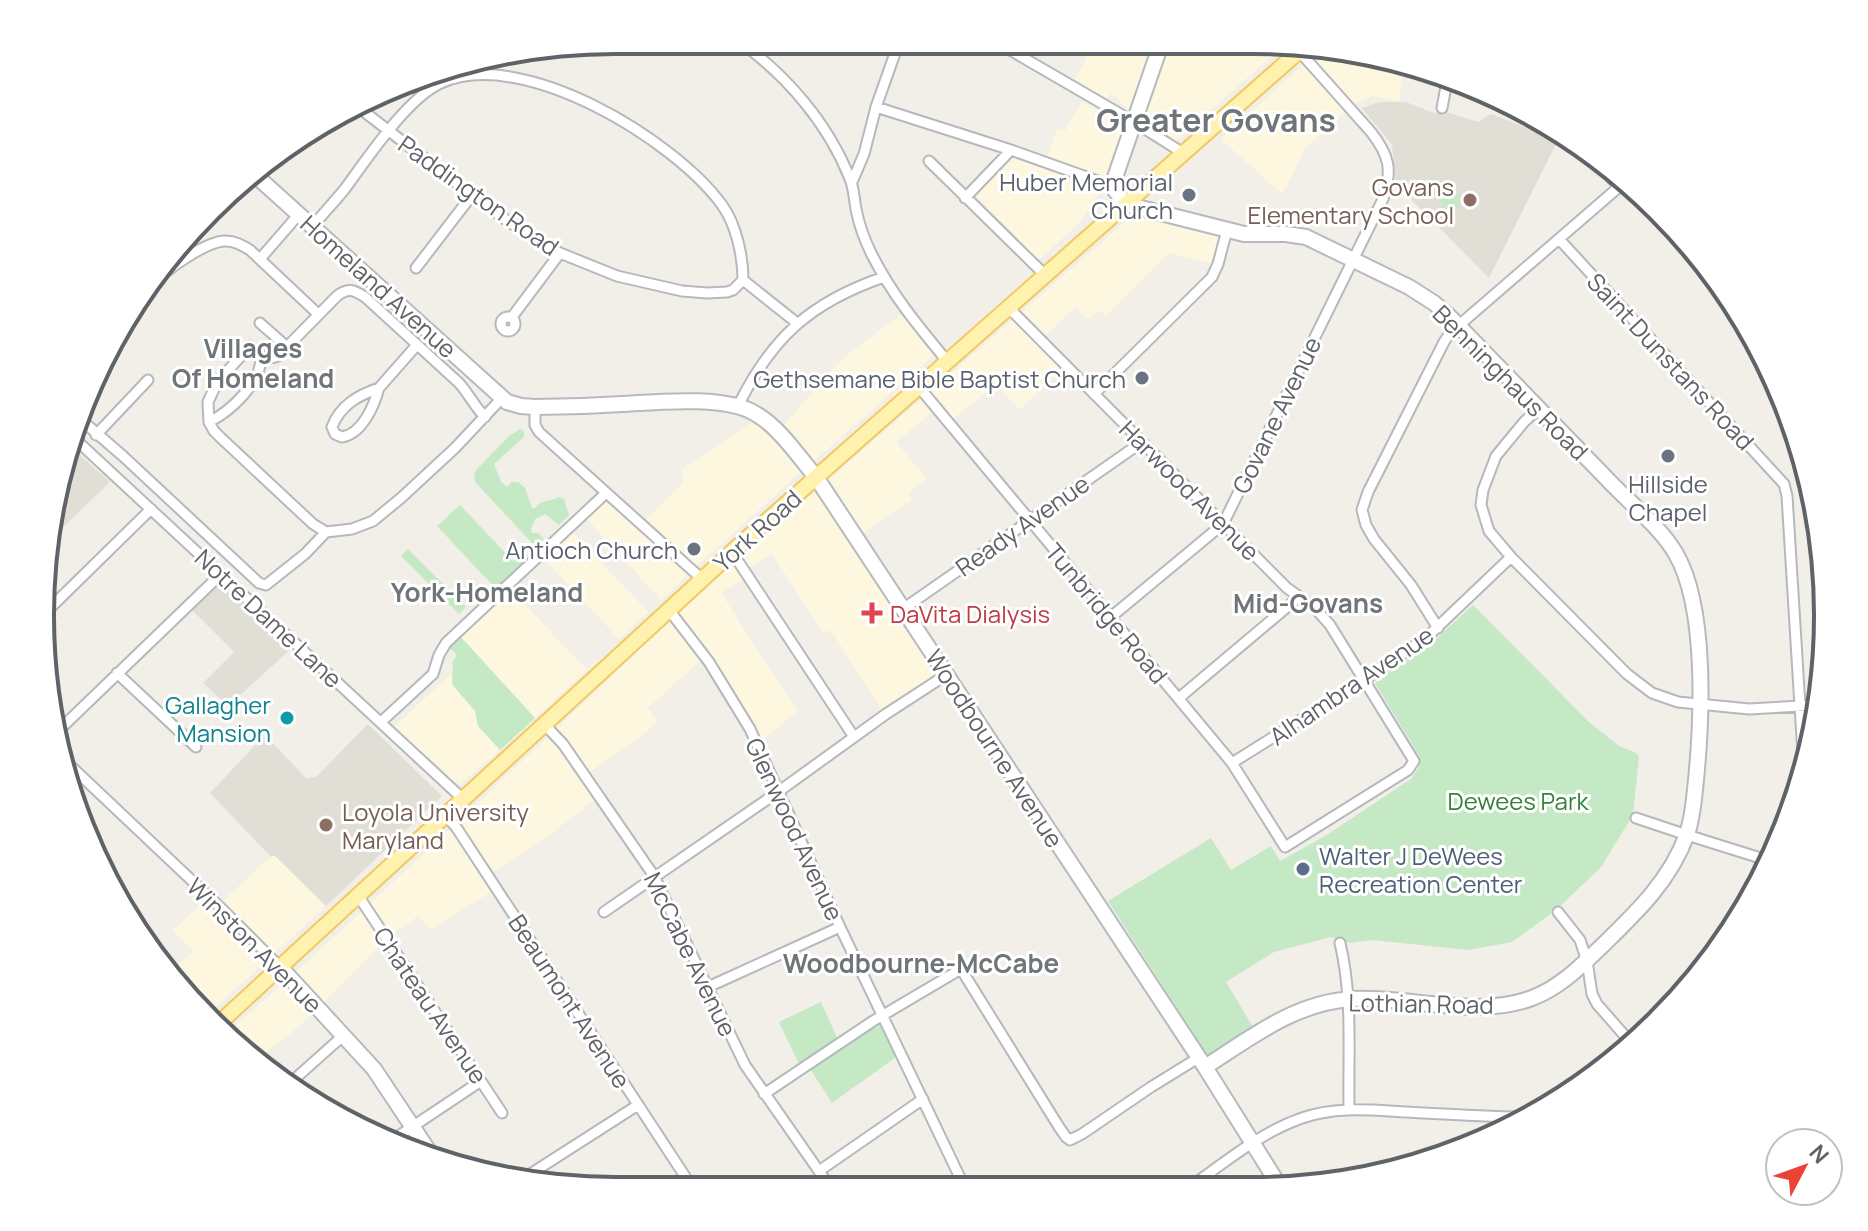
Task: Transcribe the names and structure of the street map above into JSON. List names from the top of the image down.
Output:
{
  "streets": {
    "main road": ["York Road"],
    "street": [
      "Paddington Road",
      "Homeland Avenue",
      "Saint Dunstans Road",
      "Benninghaus Road",
      "Govane Avenue",
      "Harwood Avenue",
      "Ready Avenue",
      "Tunbridge Road",
      "Notre Dame Lane",
      "Alhambra Avenue",
      "Woodbourne Avenue",
      "Glenwood Avenue",
      "Winston Avenue",
      "McCabe Avenue",
      "Beaumont Avenue",
      "Lothian Road",
      "Chateau Avenue"
    ]
  },
  "crossings": [
    ["Homeland Avenue", "Woodbourne Avenue"],
    ["Benninghaus Road", "Govane Avenue"],
    ["Benninghaus Road", "York Road"],
    ["Benninghaus Road", "Lothian Road"],
    ["Govane Avenue", "Harwood Avenue"],
    ["Govane Avenue", "Tunbridge Road"],
    ["Harwood Avenue", "Ready Avenue"],
    ["Harwood Avenue", "York Road"],
    ["Harwood Avenue", "Tunbridge Road"],
    ["Harwood Avenue", "Alhambra Avenue"],
    ["Ready Avenue", "Tunbridge Road"],
    ["Ready Avenue", "Woodbourne Avenue"],
    ["York Road", "Tunbridge Road"],
    ["York Road", "Notre Dame Lane"],
    ["York Road", "Woodbourne Avenue"],
    ["York Road", "Glenwood Avenue"],
    ["York Road", "Winston Avenue"],
    ["York Road", "McCabe Avenue"],
    ["York Road", "Beaumont Avenue"],
    ["York Road", "Chateau Avenue"],
    ["Tunbridge Road", "Alhambra Avenue"],
    ["Woodbourne Avenue", "Lothian Road"],
    ["Glenwood Avenue", "Lothian Road"]
  ],
  "districts": [
    "Greater Govans",
    "Villages Of Homeland",
    "York-Homeland",
    "Mid-Govans",
    "Woodbourne-McCabe"
  ],
  "parks": ["Dewees Park"],
  "places": {
    "other": [
      "Huber Memorial Church",
      "Govans Elementary School",
      "Gethsemane Bible Baptist Church",
      "Hillside Chapel",
      "Antioch Church",
      "Gallagher Mansion",
      "Loyola University Maryland",
      "Walter J DeWees Recreation Center"
    ],
    "health": ["DaVita Dialysis"]
  },
  "north": "top right"
}
